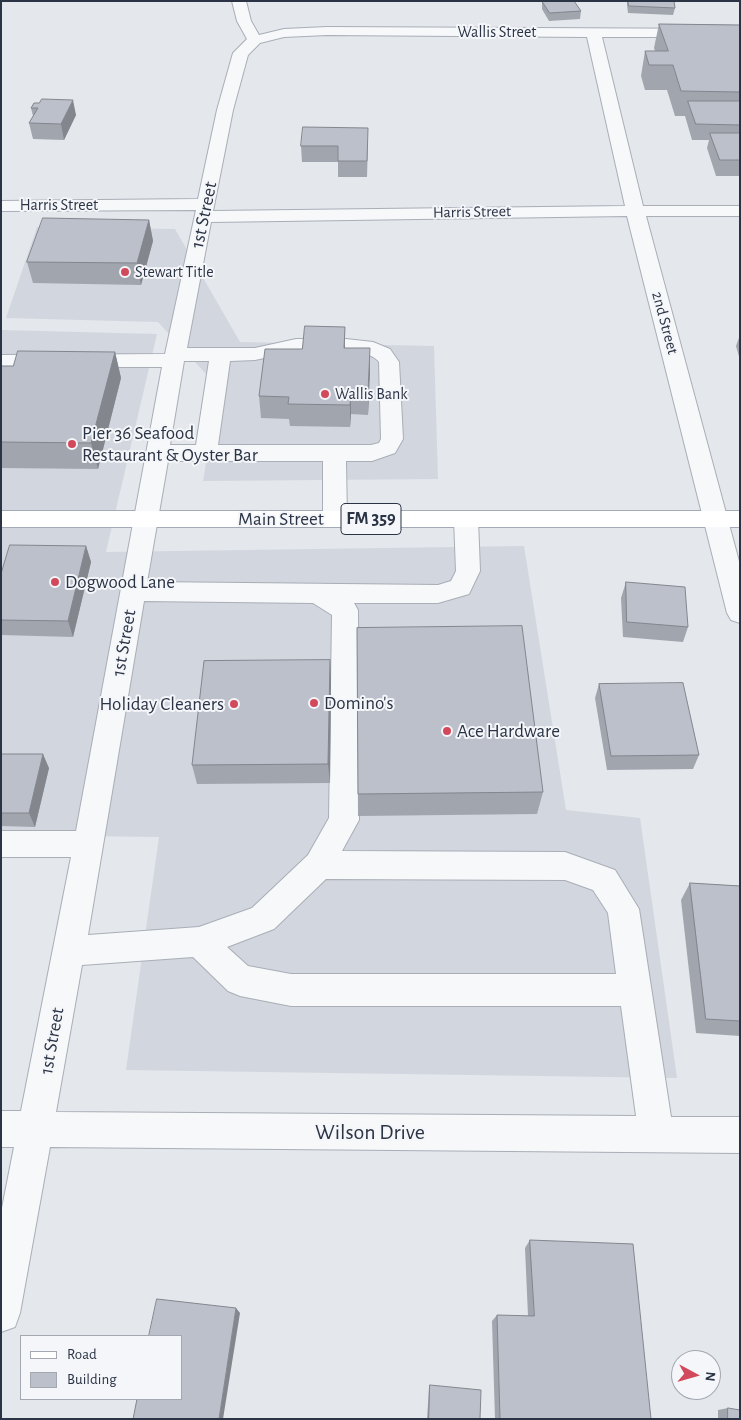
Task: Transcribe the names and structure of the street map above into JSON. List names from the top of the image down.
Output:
{
  "streets": {
    "main road": ["Main Street", "FM 359"],
    "street": [
      "Wallis Street",
      "Harris Street",
      "1st Street",
      "2nd Street",
      "Wilson Drive"
    ]
  },
  "crossings": [
    ["Wallis Street", "1st Street"],
    ["Wallis Street", "2nd Street"],
    ["Harris Street", "1st Street"],
    ["Harris Street", "2nd Street"],
    ["1st Street", "Main Street"],
    ["1st Street", "Wilson Drive"],
    ["2nd Street", "Main Street"]
  ],
  "places": [
    "Stewart Title",
    "Wallis Bank",
    "Pier 36 Seafood Restaurant & Oyster Bar",
    "Dogwood Lane",
    "Domino's",
    "Holiday Cleaners",
    "Ace Hardware"
  ],
  "legend": ["Road", "Building"],
  "north": "right"
}
